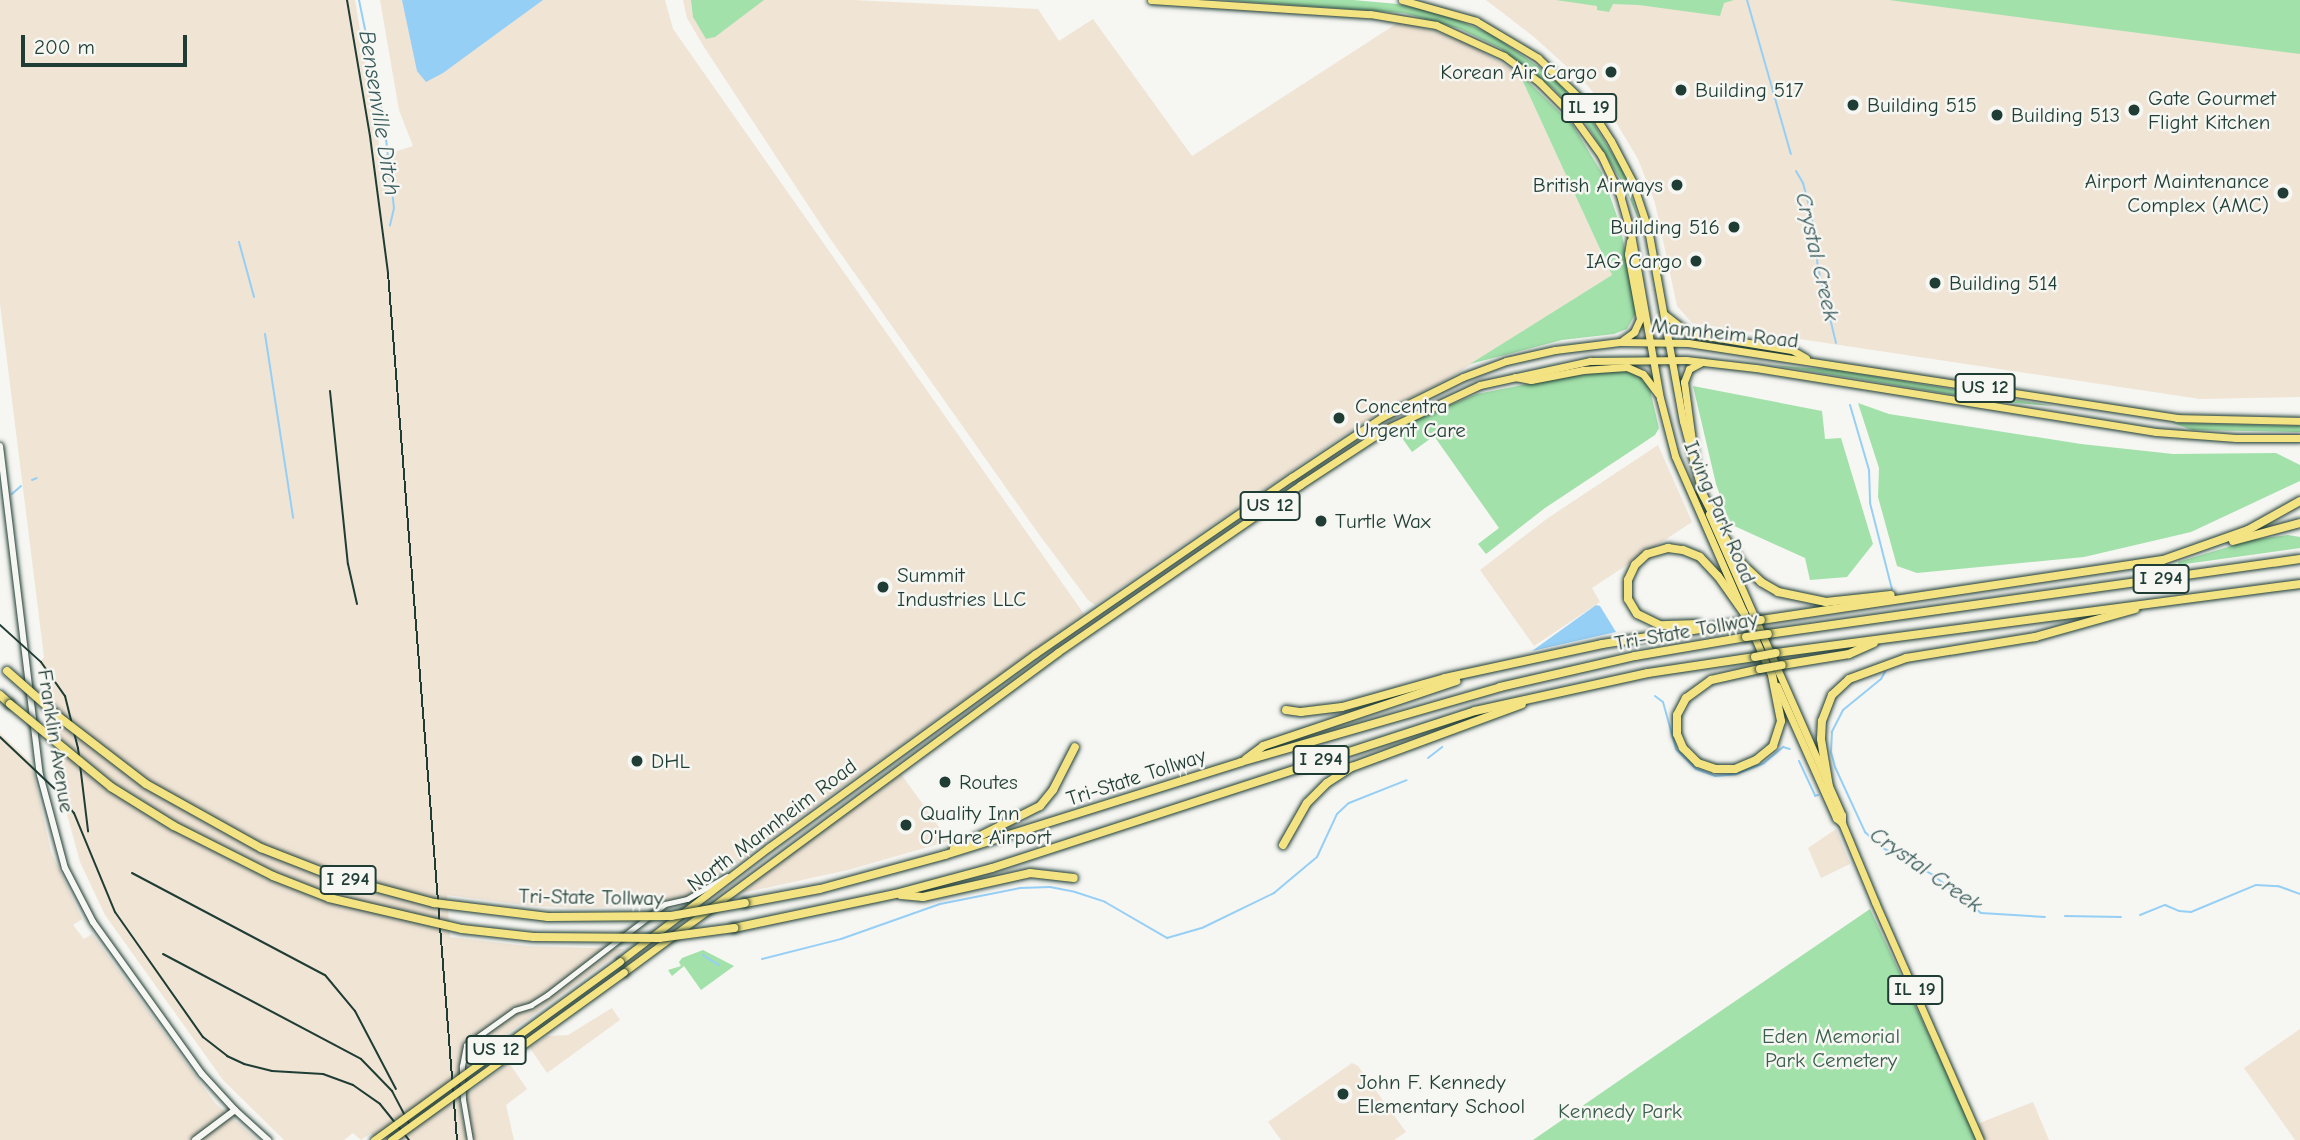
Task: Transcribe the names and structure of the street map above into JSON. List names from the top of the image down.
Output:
{
  "streets": {
    "highway": ["I 294", "Tri-State Tollway"],
    "main road": [
      "IL 19",
      "Mannheim Road",
      "US 12",
      "Irving Park Road",
      "Franklin Avenue",
      "North Mannheim Road"
    ]
  },
  "crossings": [
    ["Mannheim Road", "Irving Park Road"],
    ["Mannheim Road", "North Mannheim Road"],
    ["Irving Park Road", "I 294"],
    ["I 294", "Tri-State Tollway"]
  ],
  "water": ["Bensenville Ditch", "Crystal Creek"],
  "parks": ["Eden Memorial Park Cemetery", "Kennedy Park"],
  "places": [
    "Korean Air Cargo",
    "Building 517",
    "Building 515",
    "Gate Gourmet Flight Kitchen",
    "Building 513",
    "British Airways",
    "Airport Maintenance Complex (AMC)",
    "Building 516",
    "IAG Cargo",
    "Building 514",
    "Concentra Urgent Care",
    "Turtle Wax",
    "Summit Industries LLC",
    "DHL",
    "Routes",
    "Quality Inn O'Hare Airport",
    "John F. Kennedy Elementary School"
  ],
  "scale_bar": "200 m"
}
